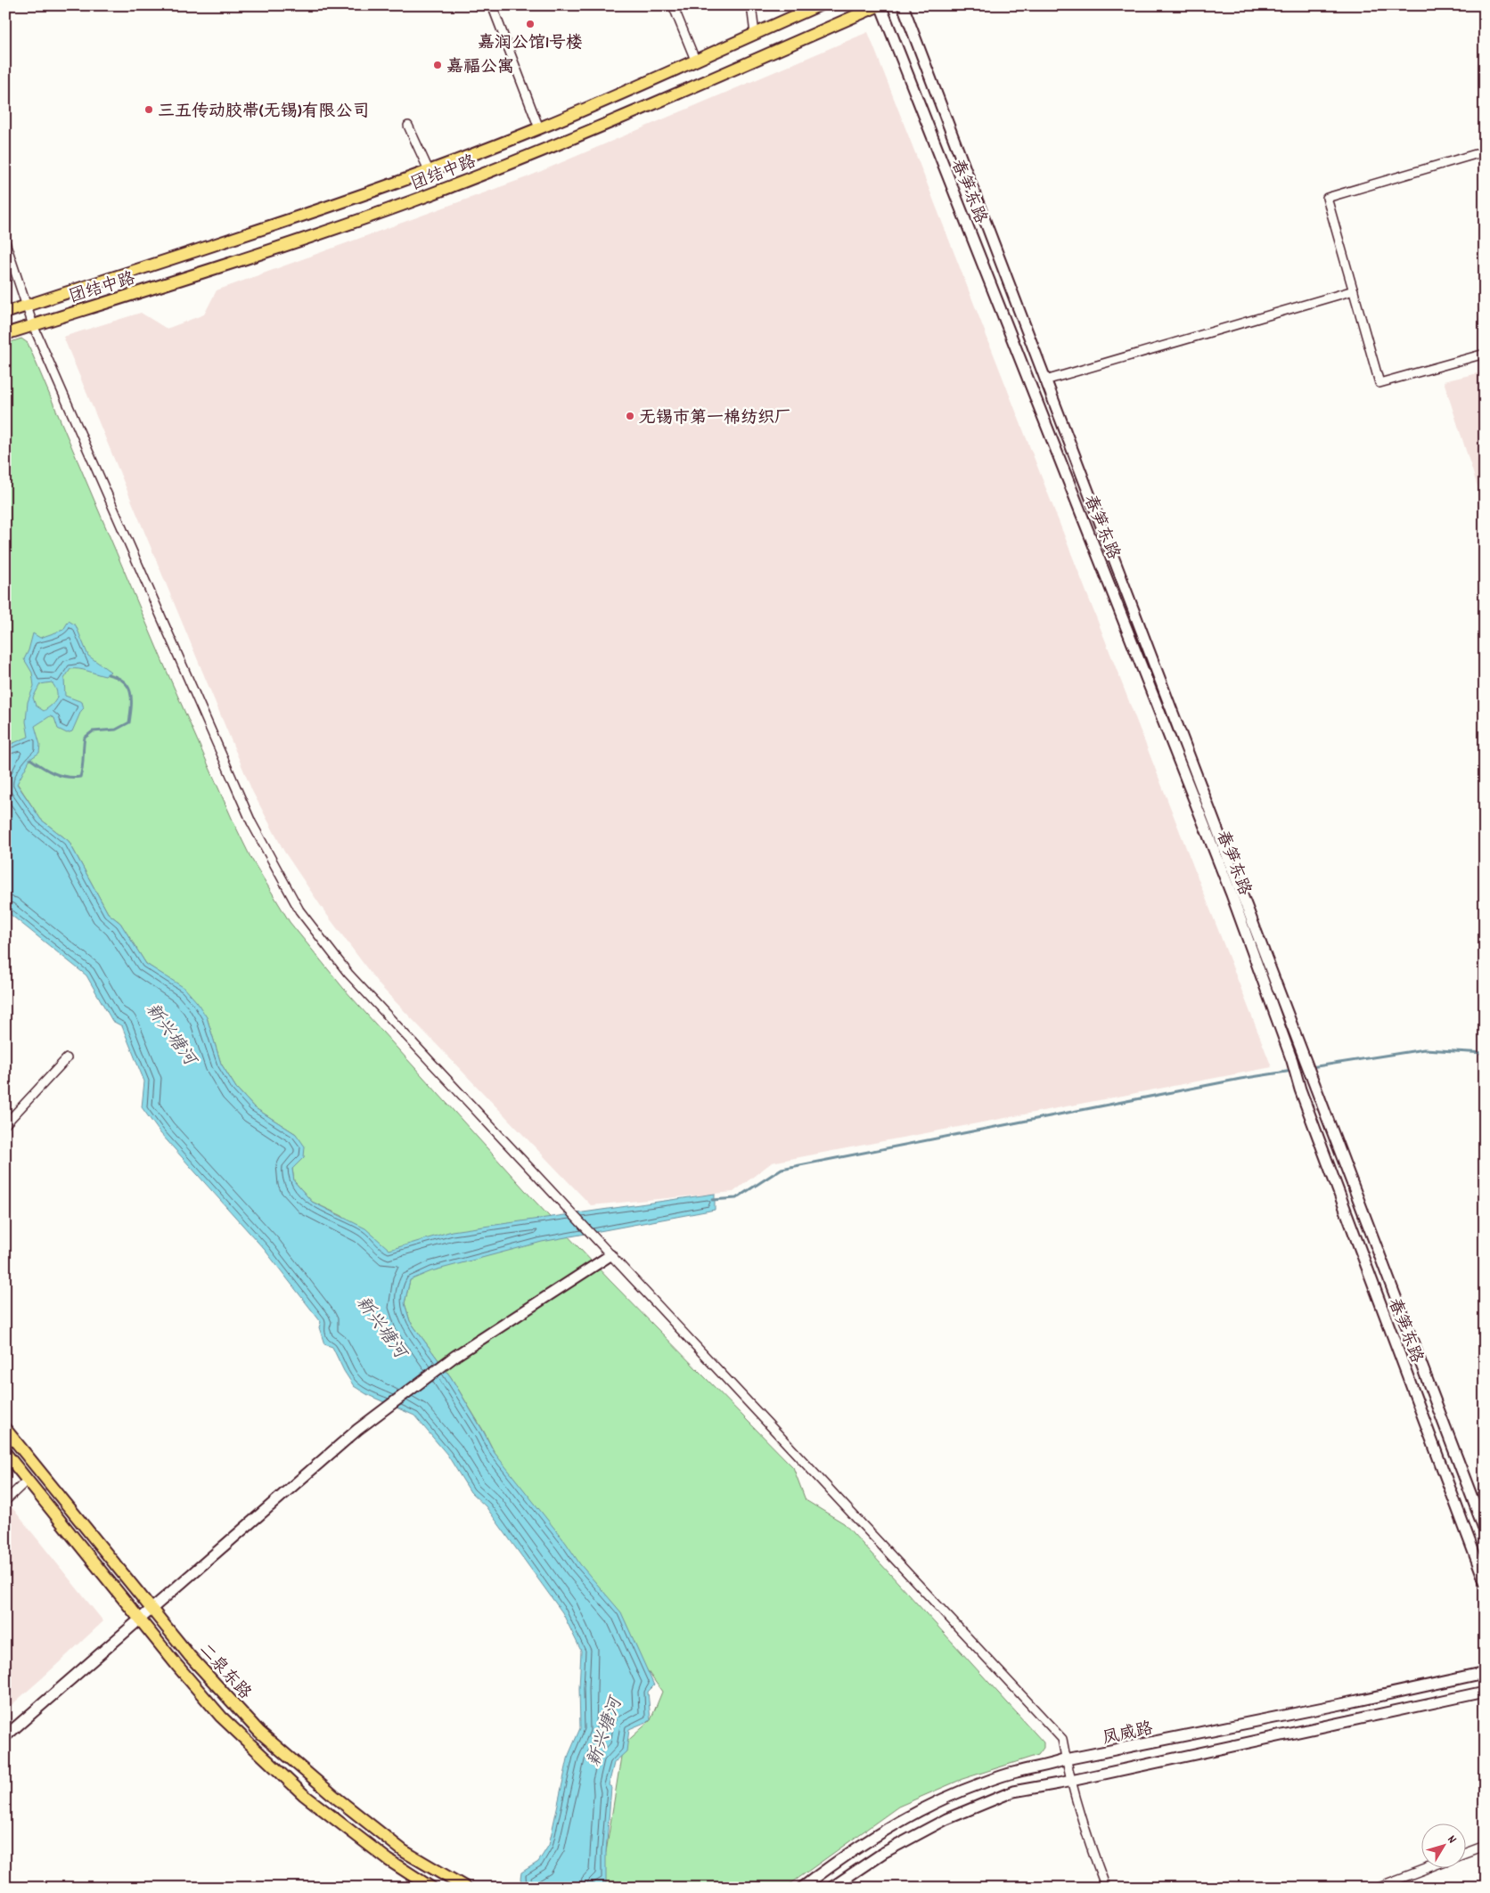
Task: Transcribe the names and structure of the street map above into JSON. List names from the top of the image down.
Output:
{
  "streets": {
    "main road": [
      "团结中路",
      "春笋东路",
      "二泉东路",
      "凤威路"
    ]
  },
  "crossings": [
    ["团结中路", "春笋东路"]
  ],
  "water": ["新兴塘河"],
  "places": [
    "嘉润公馆1号楼",
    "嘉福公寓",
    "三五传动胶带(无锡)有限公司",
    "无锡市第一棉纺织厂"
  ],
  "north": "top right"
}
